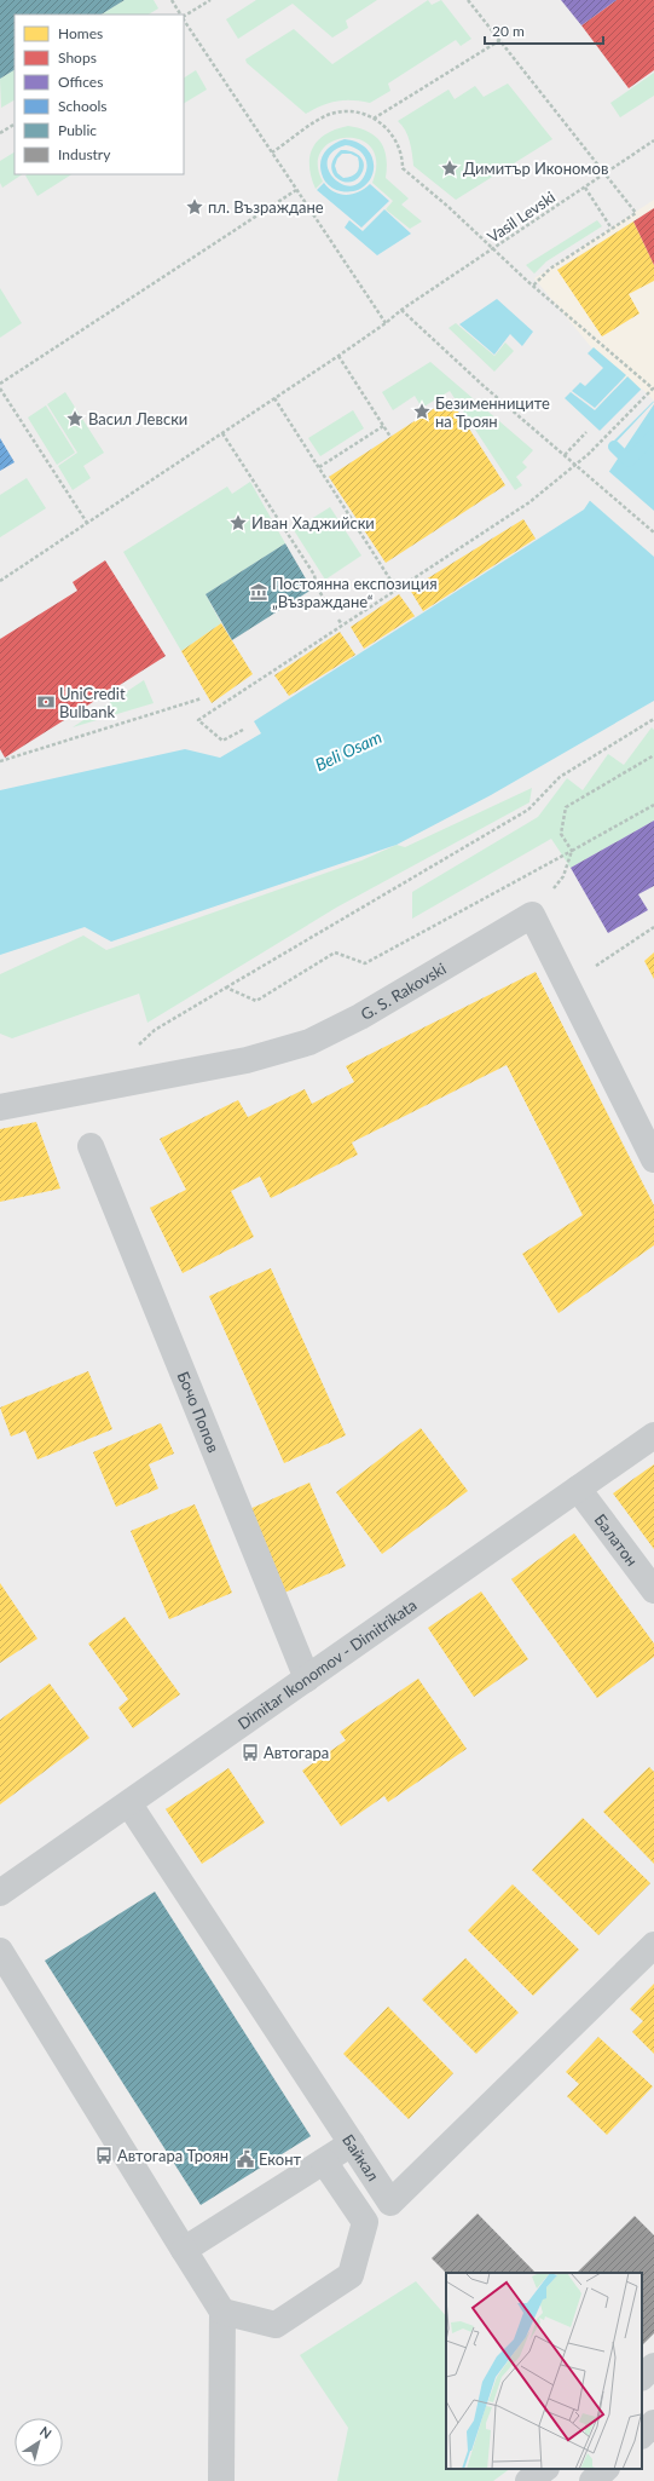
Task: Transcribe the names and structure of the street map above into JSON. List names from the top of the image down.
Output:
{
  "streets": {
    "street": [
      "G. S. Rakovski",
      "Бочо Попов",
      "Балатон",
      "Dimitar Ikonomov - Dimitrikata",
      "Байкал"
    ],
    "path": ["Vasil Levski"]
  },
  "crossings": [
    ["Бочо Попов", "Dimitar Ikonomov - Dimitrikata"],
    ["Балатон", "Dimitar Ikonomov - Dimitrikata"],
    ["Dimitar Ikonomov - Dimitrikata", "Байкал"]
  ],
  "water": ["Beli Osam"],
  "places": {
    "place": [
      "Димитър Икономов",
      "пл. Възраждане",
      "Безименниците на Троян",
      "Васил Левски",
      "Иван Хаджийски"
    ],
    "museum": ["Постоянна експозиция „Възраждане“"],
    "bank": ["UniCredit Bulbank"],
    "bus stop": ["Автогара", "Автогара Троян"],
    "public building": ["Еконт"]
  },
  "legend": [
    "Homes",
    "Shops",
    "Offices",
    "Schools",
    "Public",
    "Industry"
  ],
  "scale_bar": "20 m",
  "north": "top right"
}
